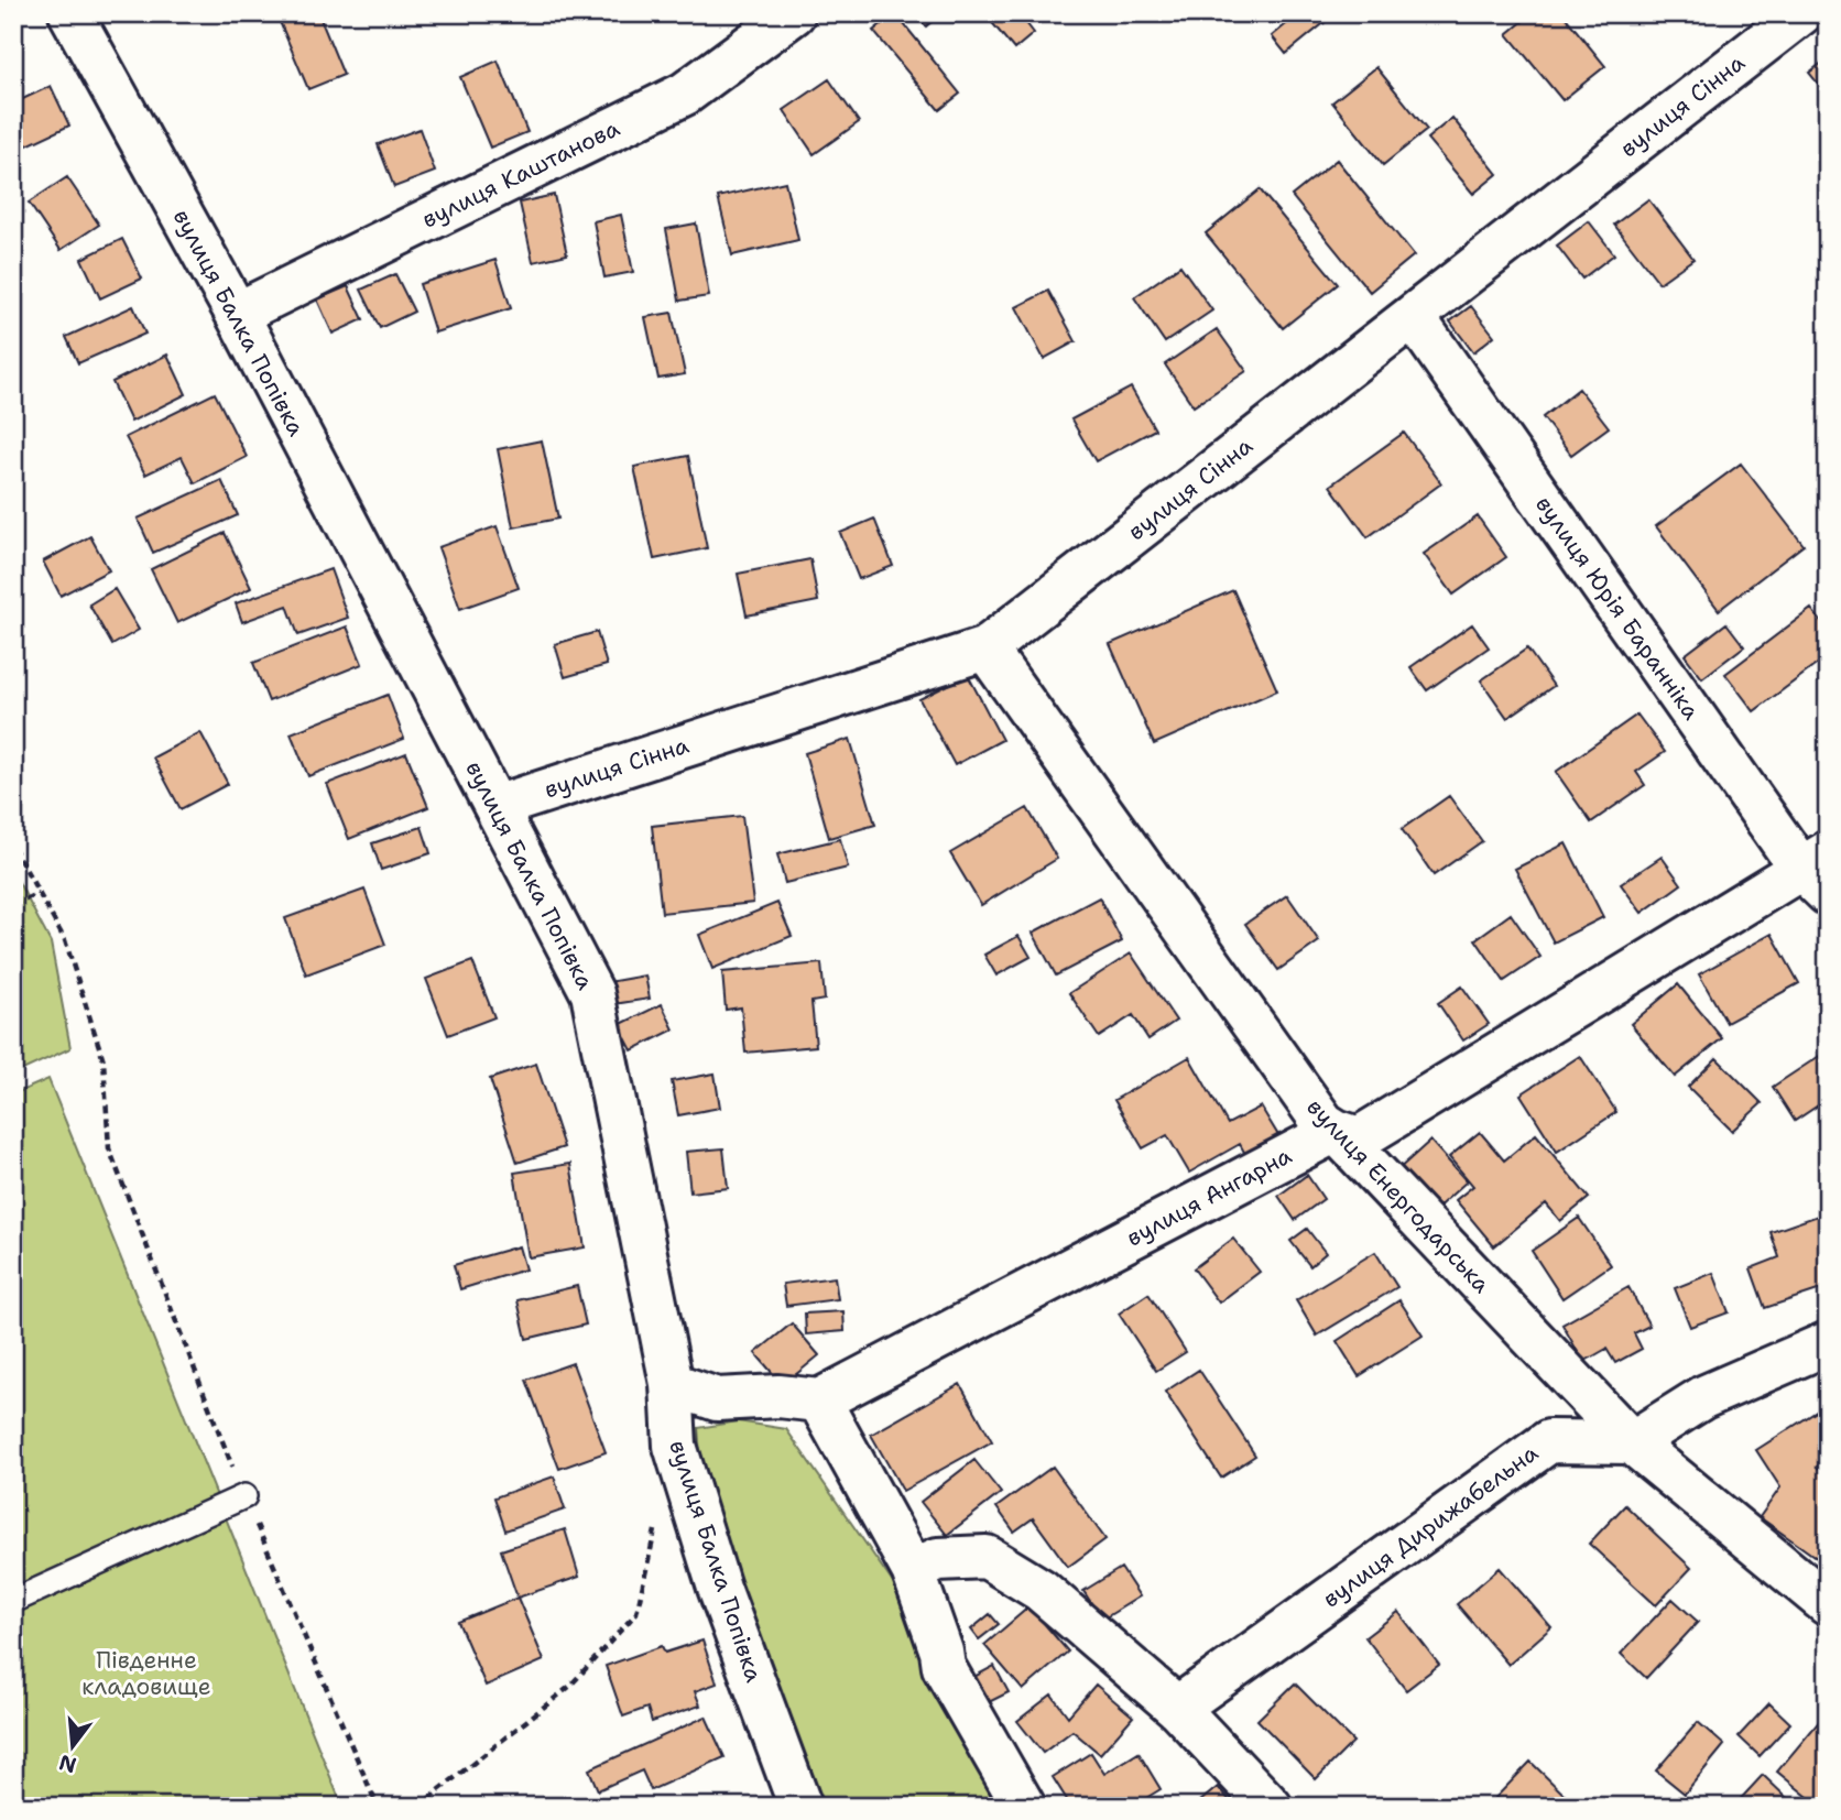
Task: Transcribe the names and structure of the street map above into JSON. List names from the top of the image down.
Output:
{
  "streets": {
    "street": [
      "вулиця Сінна",
      "вулиця Каштанова",
      "вулиця Балка Попівка",
      "вулиця Юрія Баранніка",
      "вулиця Енергодарська",
      "вулиця Ангарна",
      "вулиця Дирижабельна"
    ]
  },
  "crossings": [
    ["вулиця Сінна", "вулиця Балка Попівка"],
    ["вулиця Сінна", "вулиця Юрія Баранніка"],
    ["вулиця Сінна", "вулиця Енергодарська"],
    ["вулиця Каштанова", "вулиця Балка Попівка"],
    ["вулиця Юрія Баранніка", "вулиця Ангарна"],
    ["вулиця Енергодарська", "вулиця Ангарна"],
    ["вулиця Енергодарська", "вулиця Дирижабельна"]
  ],
  "parks": ["Південне кладовище"],
  "north": "bottom"
}
